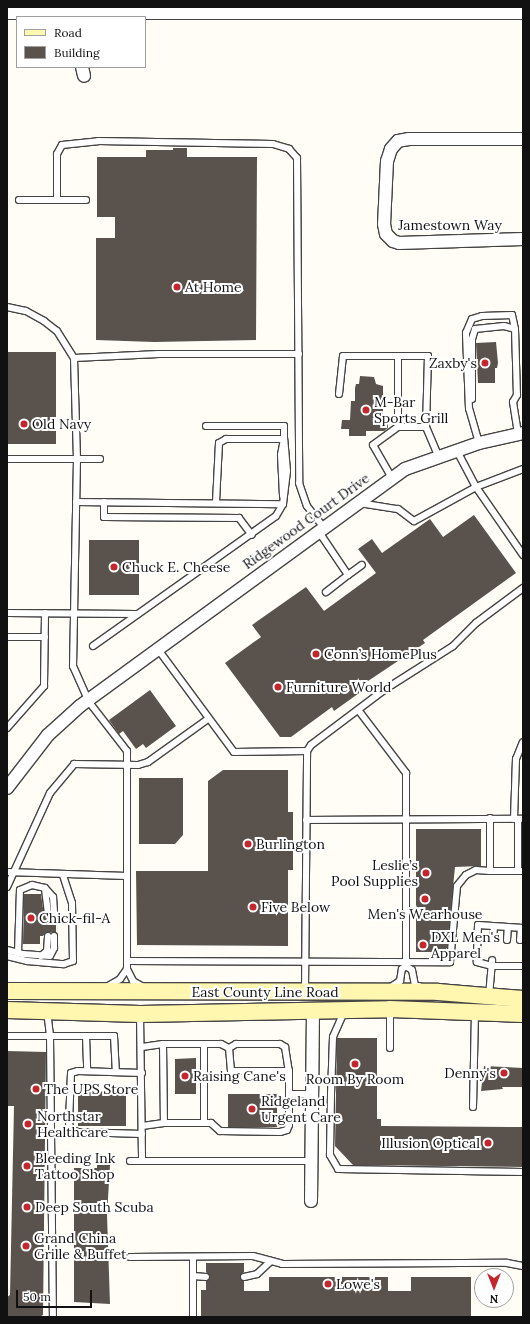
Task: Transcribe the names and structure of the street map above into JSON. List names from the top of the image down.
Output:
{
  "streets": {
    "main road": ["East County Line Road"],
    "street": ["Jamestown Way", "Ridgewood Court Drive"]
  },
  "places": [
    "At Home",
    "Zaxby's",
    "M-Bar Sports Grill",
    "Old Navy",
    "Chuck E. Cheese",
    "Conn’s HomePlus",
    "Furniture World",
    "Burlington",
    "Leslie’s Pool Supplies",
    "Men's Wearhouse",
    "Five Below",
    "Chick-fil-A",
    "DXL Men's Apparel",
    "Room By Room",
    "Denny's",
    "Raising Cane's",
    "The UPS Store",
    "Ridgeland Urgent Care",
    "Northstar Healthcare",
    "Illusion Optical",
    "Bleeding Ink Tattoo Shop",
    "Deep South Scuba",
    "Grand China Grille & Buffet",
    "Lowe's"
  ],
  "legend": ["Road", "Building"],
  "scale_bar": "50 m",
  "north": "bottom"
}
